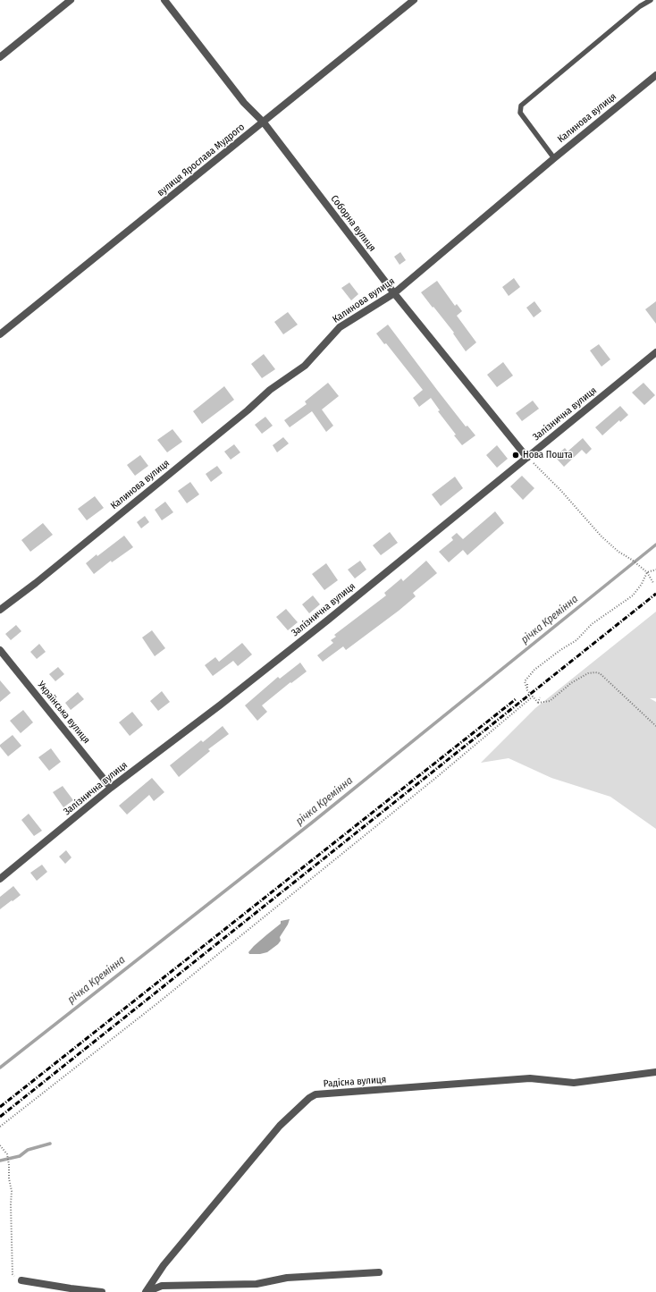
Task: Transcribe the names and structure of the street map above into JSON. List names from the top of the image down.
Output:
{
  "streets": {
    "street": [
      "Калинова вулиця",
      "вулиця Ярослава Мудрого",
      "Соборна вулиця",
      "Залізнична вулиця",
      "Українська вулиця",
      "Радісна вулиця"
    ]
  },
  "crossings": [
    ["Калинова вулиця", "Соборна вулиця"],
    ["вулиця Ярослава Мудрого", "Соборна вулиця"],
    ["Соборна вулиця", "Залізнична вулиця"],
    ["Залізнична вулиця", "Українська вулиця"]
  ],
  "water": ["річка Кремінна"],
  "places": ["Нова Пошта"]
}
